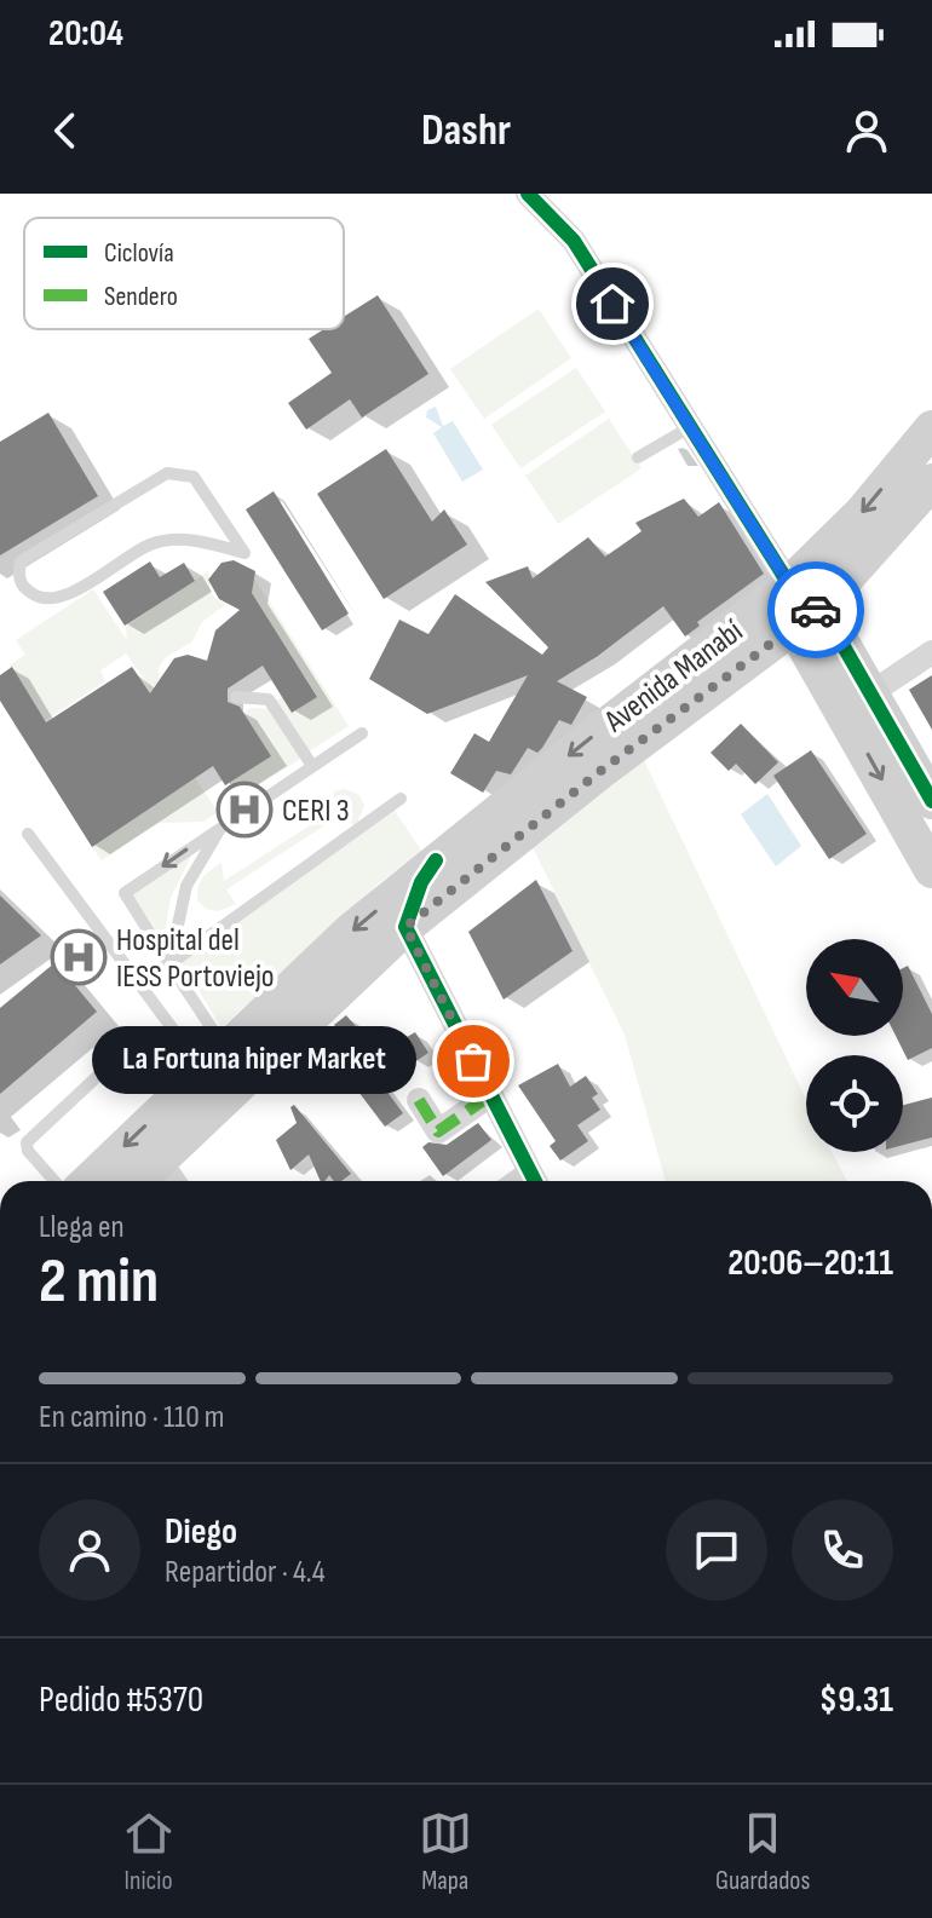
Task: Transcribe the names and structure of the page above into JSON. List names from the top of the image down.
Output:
{
  "streets": {
    "main road": ["Avenida Manabí"]
  },
  "places": {
    "hospital": ["CERI 3", "Hospital del IESS Portoviejo"],
    "other": ["La Fortuna hiper Market"]
  },
  "legend": ["Ciclovía", "Sendero"],
  "north": "top left",
  "page": {
    "status": "20:04",
    "header": "Dashr",
    "bubble": "La Fortuna hiper Market",
    "heading": ["2 min", "Llega en", "20:06–20:11"],
    "panel": [
      "Diego",
      "Repartidor · 4.4",
      "Pedido #5370",
      "$9.31"
    ],
    "bar": "En camino · 110 m",
    "tabs": ["Inicio", "Mapa", "Guardados"]
  }
}
